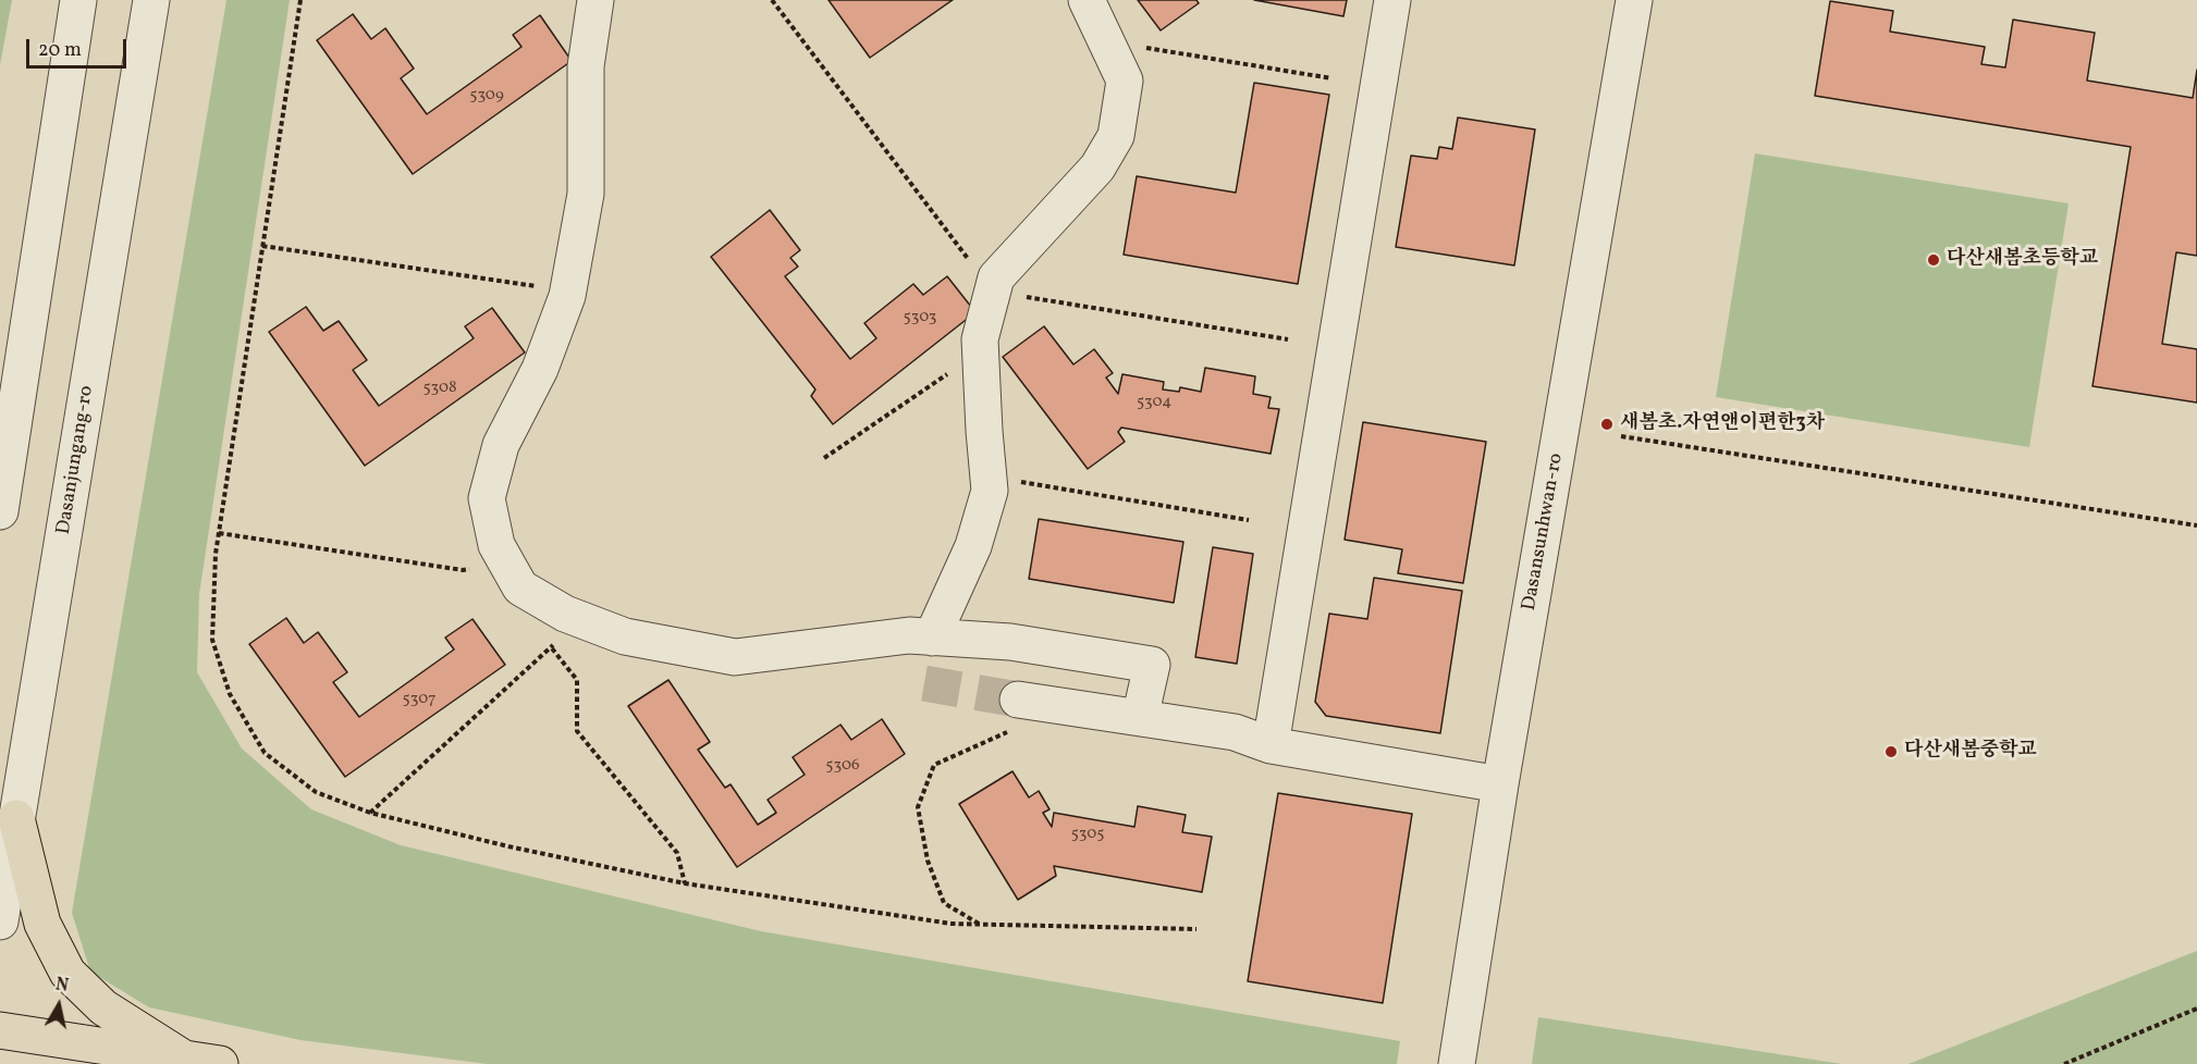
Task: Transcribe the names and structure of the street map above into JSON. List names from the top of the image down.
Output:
{
  "streets": {
    "street": ["Dasanjungang-ro", "Dasansunhwan-ro"]
  },
  "places": ["다산새봄초등학교", "새봄초.자연앤이편한3차", "다산새봄중학교"],
  "house_numbers": [
    "5309",
    "5303",
    "5308",
    "5304",
    "5307",
    "5306",
    "5305"
  ],
  "scale_bar": "20 m",
  "north": "top"
}
